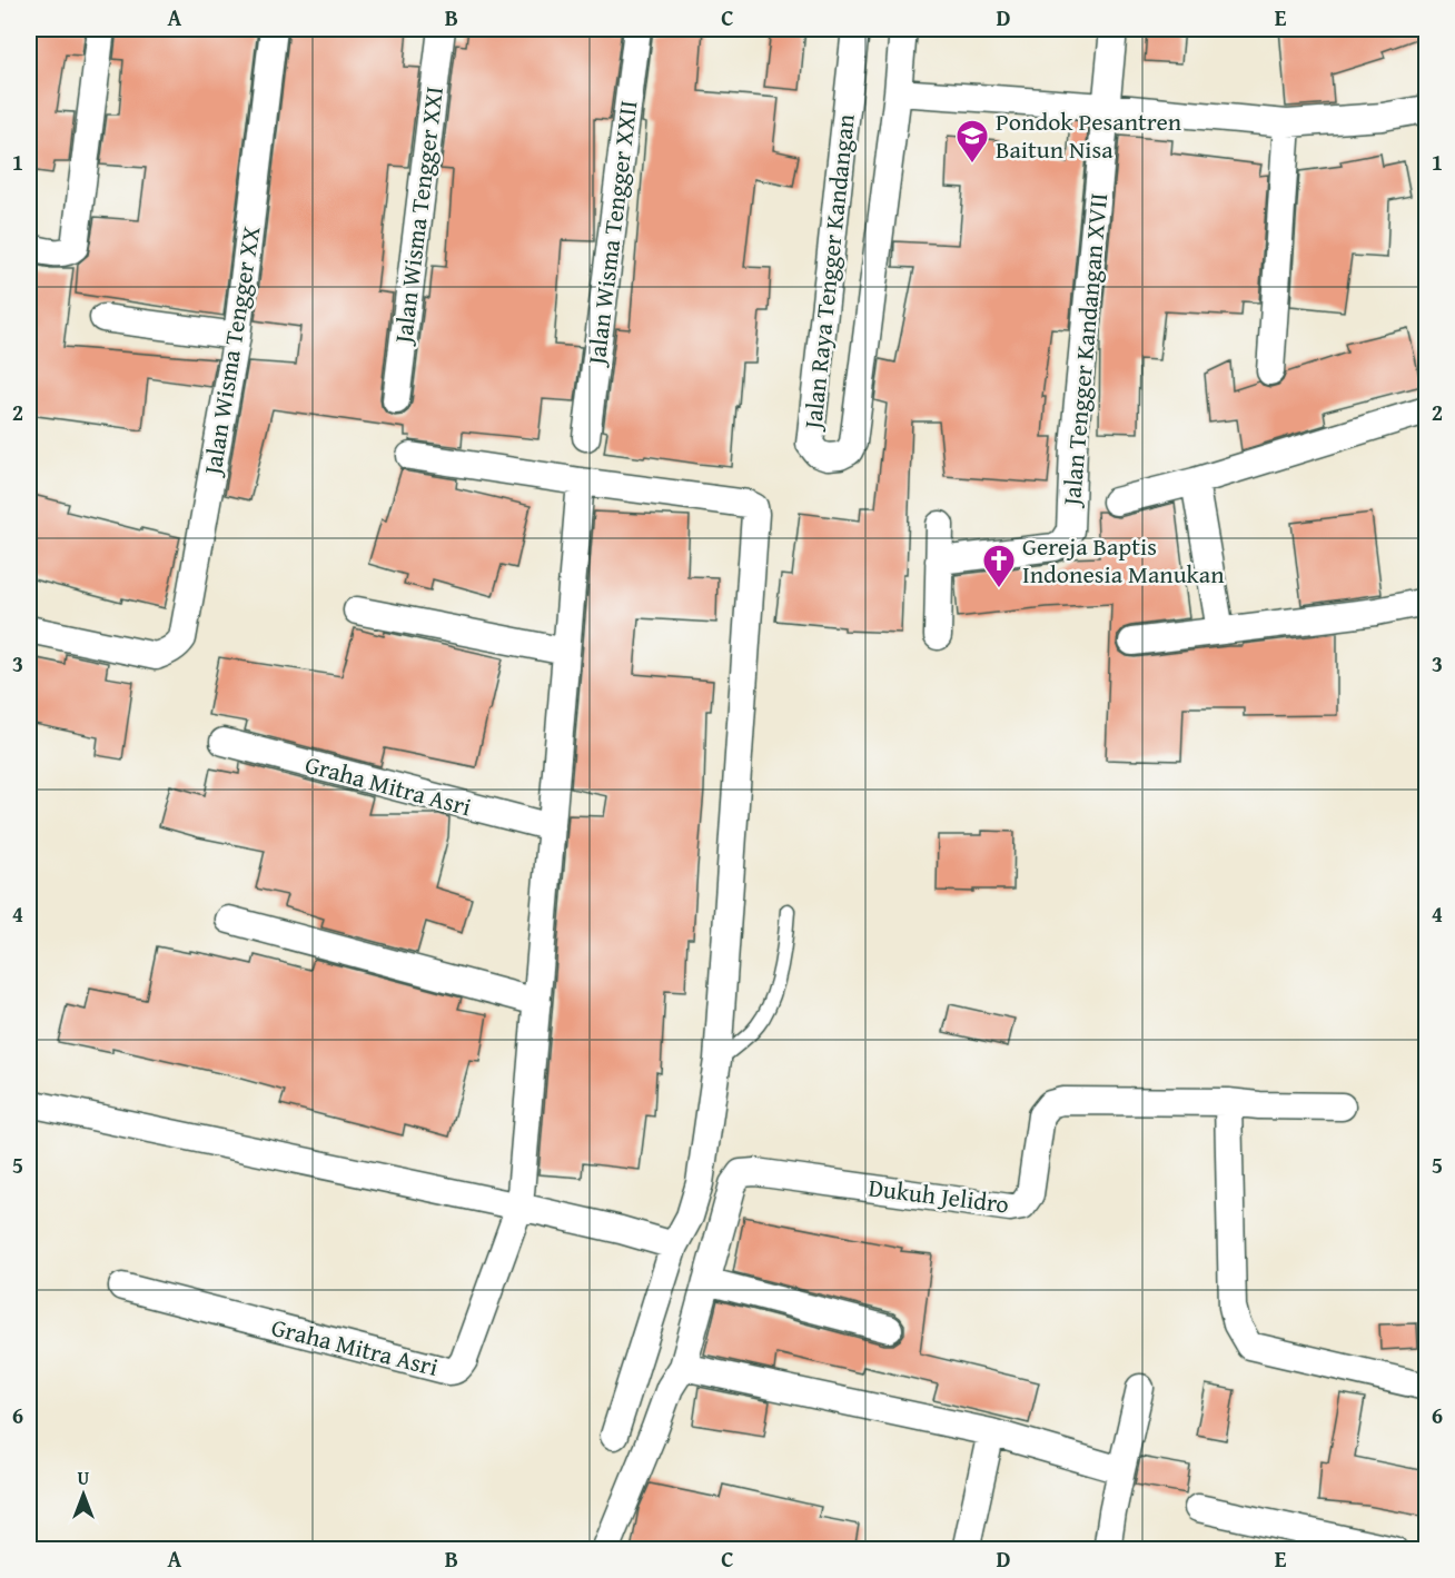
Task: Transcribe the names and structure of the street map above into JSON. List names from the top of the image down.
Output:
{
  "streets": {
    "street": [
      "Jalan Wisma Tengger XXI",
      "Jalan Wisma Tengger XXII",
      "Jalan Raya Tengger Kandangan",
      "Jalan Tengger Kandangan XVII",
      "Jalan Wisma Tengger XX",
      "Graha Mitra Asri",
      "Dukuh Jelidro"
    ]
  },
  "places": {
    "school or university": ["Pondok Pesantren Baitun Nisa"],
    "church": ["Gereja Baptis Indonesia Manukan"]
  },
  "north": "top",
  "grid": {
    "columns": [
      "A",
      "B",
      "C",
      "D",
      "E"
    ],
    "rows": [
      "1",
      "2",
      "3",
      "4",
      "5",
      "6"
    ]
  }
}
